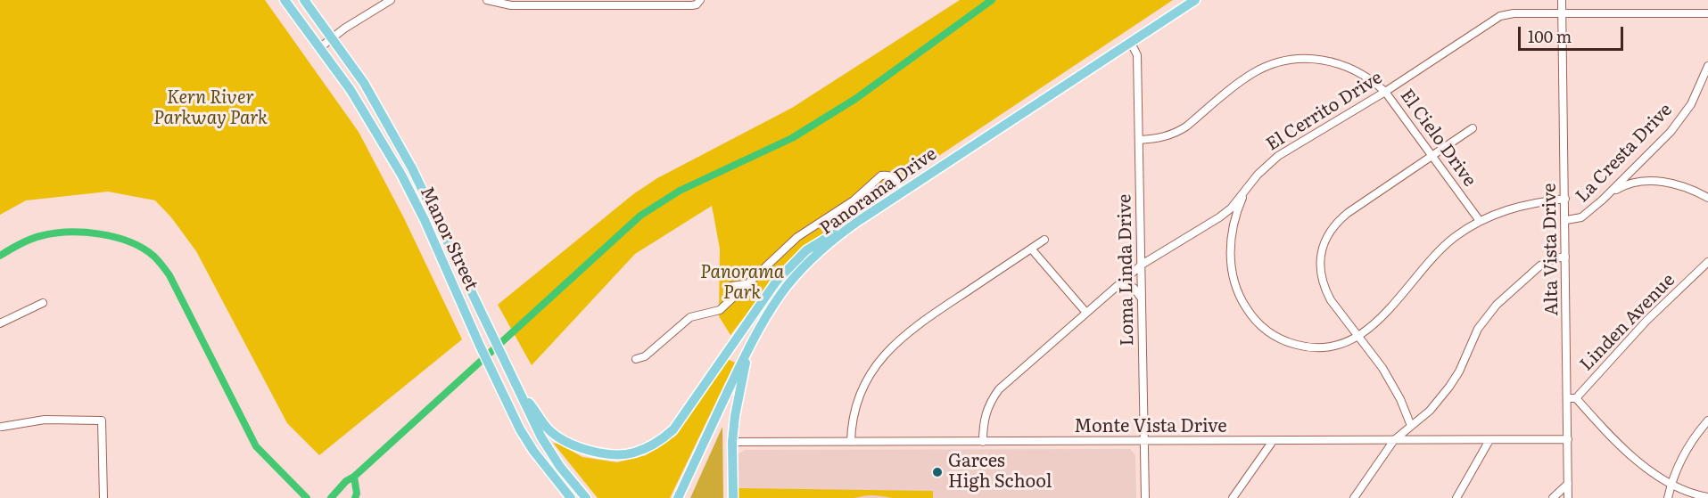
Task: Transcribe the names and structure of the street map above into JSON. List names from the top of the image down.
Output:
{
  "streets": {
    "main road": ["Panorama Drive", "Manor Street"],
    "street": [
      "El Cerrito Drive",
      "El Cielo Drive",
      "La Cresta Drive",
      "Alta Vista Drive",
      "Loma Linda Drive",
      "Linden Avenue",
      "Monte Vista Drive"
    ]
  },
  "crossings": [
    ["El Cerrito Drive", "El Cielo Drive"],
    ["El Cerrito Drive", "Alta Vista Drive"],
    ["El Cerrito Drive", "Loma Linda Drive"],
    ["El Cerrito Drive", "Monte Vista Drive"],
    ["El Cielo Drive", "Loma Linda Drive"],
    ["La Cresta Drive", "Alta Vista Drive"],
    ["Panorama Drive", "Loma Linda Drive"],
    ["Alta Vista Drive", "Monte Vista Drive"],
    ["Loma Linda Drive", "Monte Vista Drive"]
  ],
  "parks": ["Kern River Parkway Park", "Panorama Park"],
  "places": ["Garces High School"],
  "scale_bar": "100 m"
}
